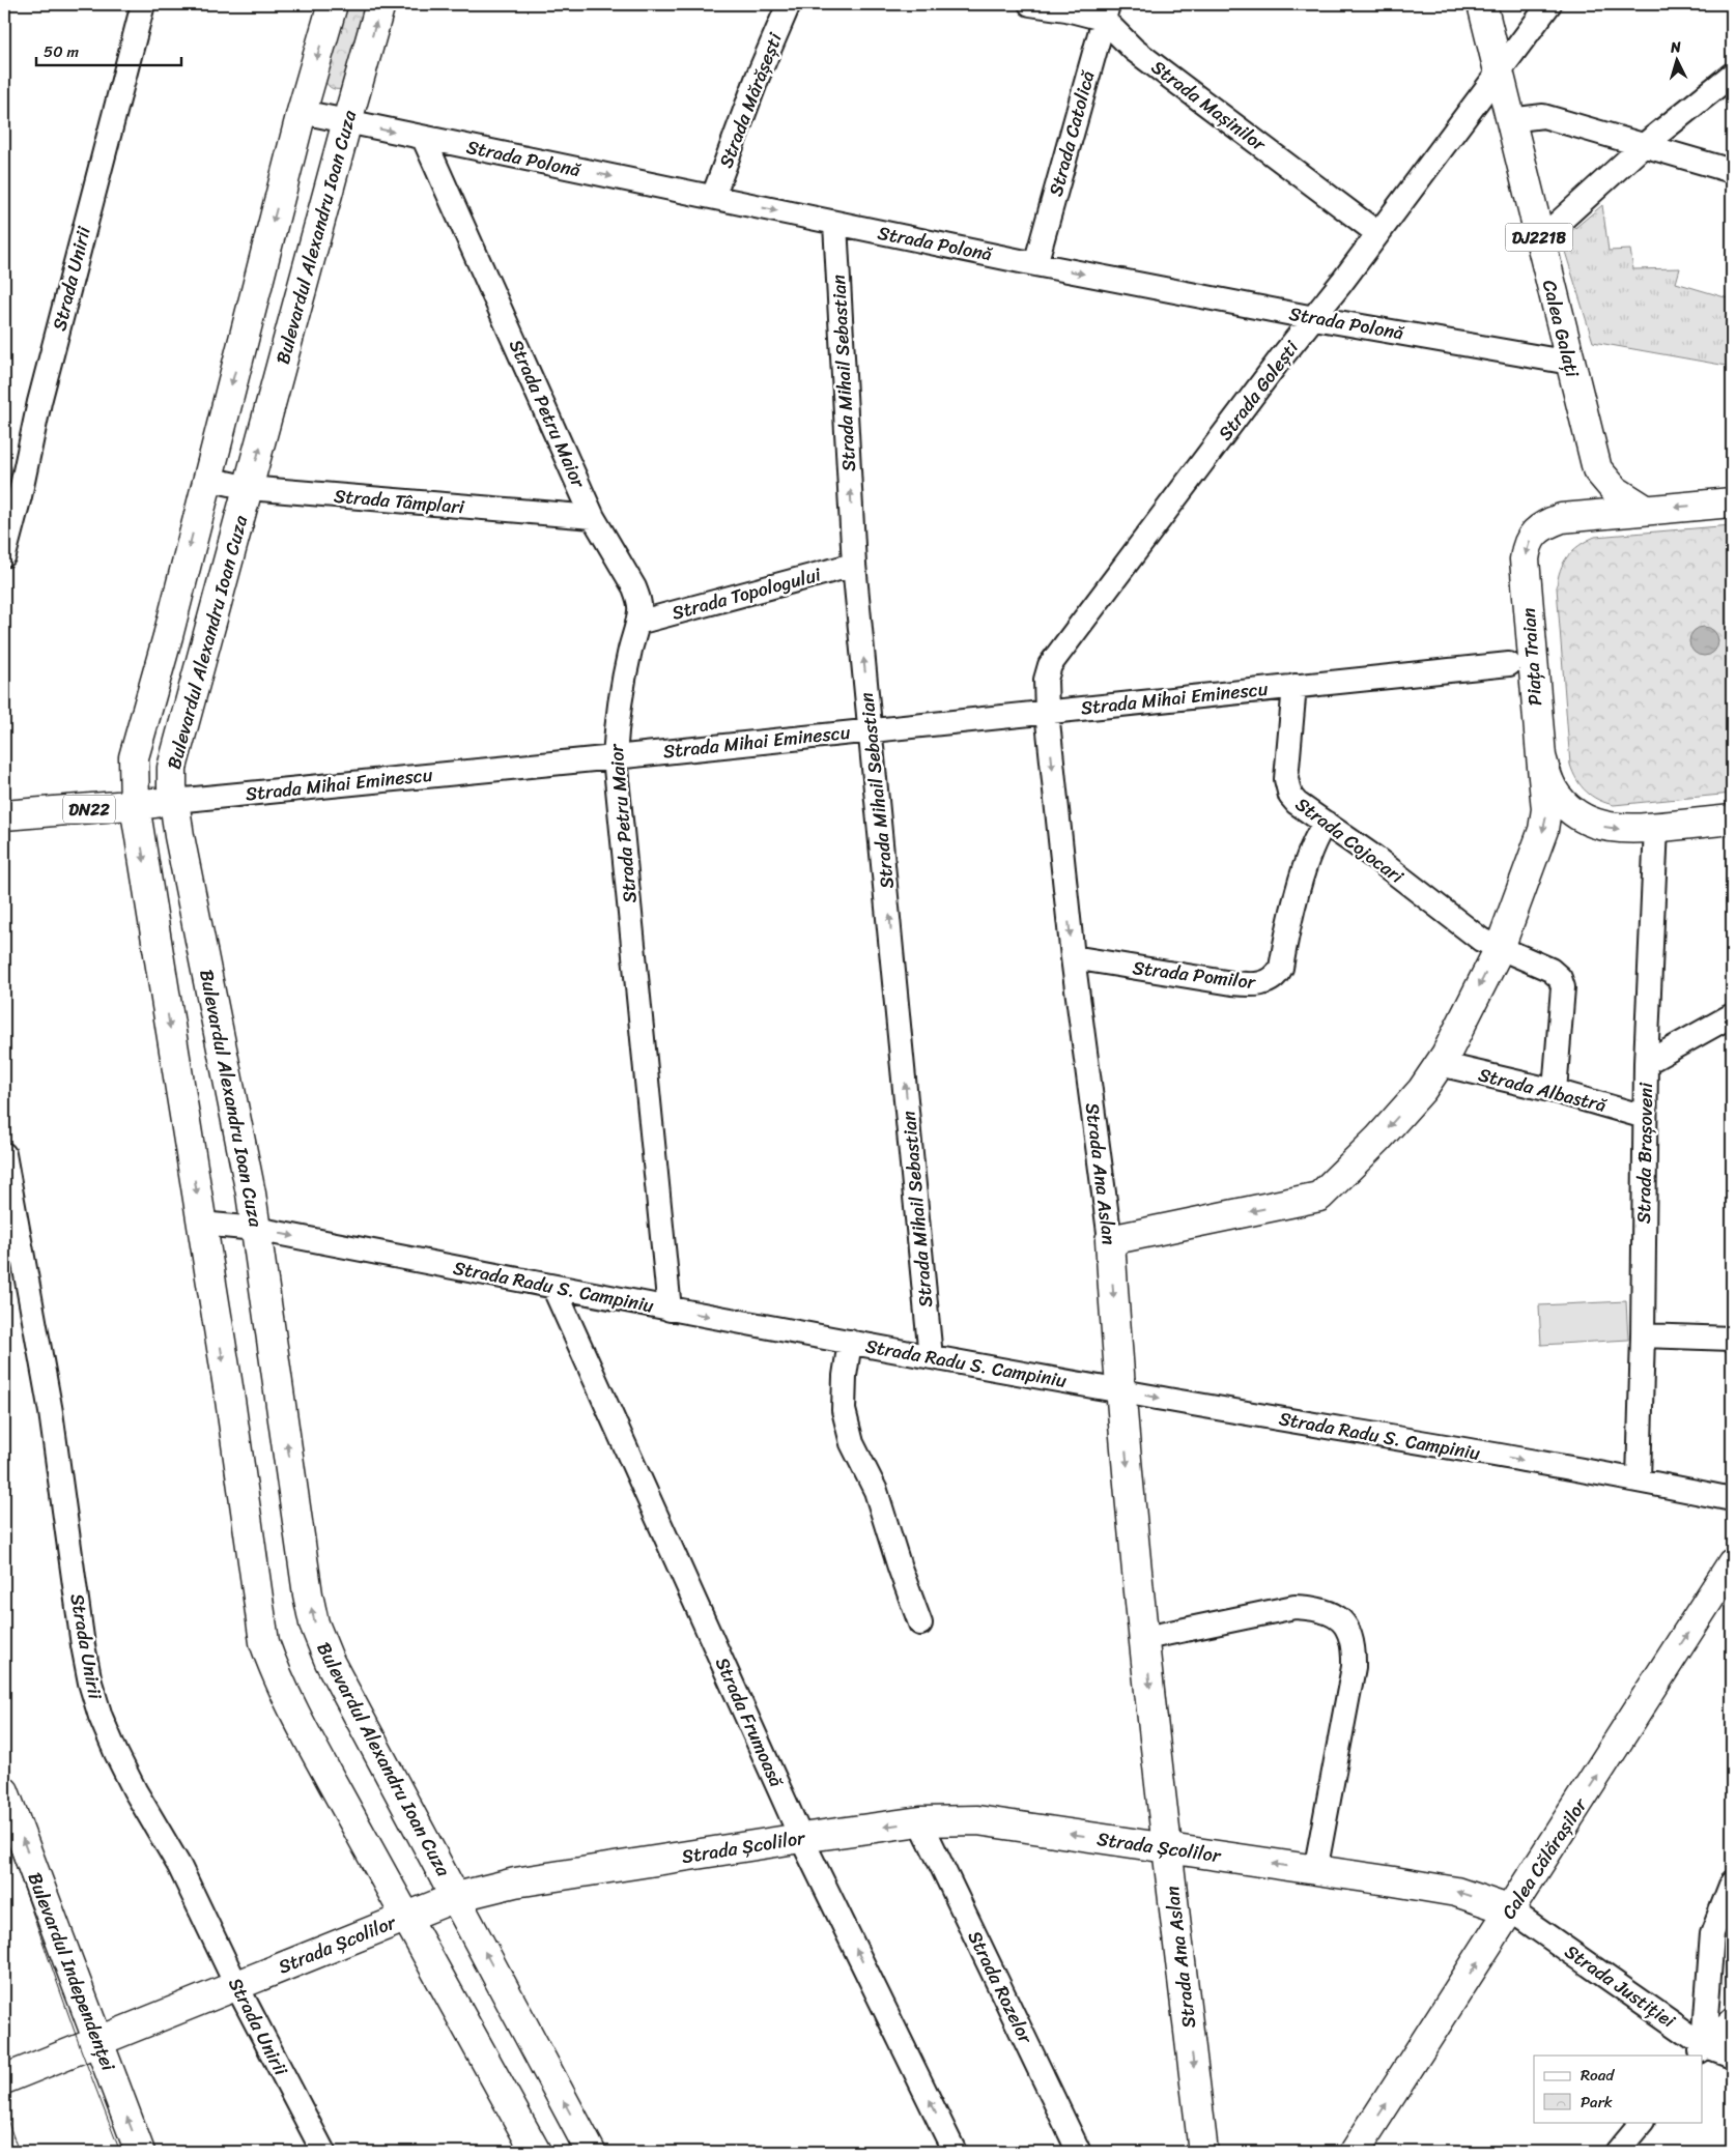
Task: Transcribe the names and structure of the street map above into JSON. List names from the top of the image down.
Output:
{
  "streets": {
    "main road": [
      "Bulevardul Alexandru Ioan Cuza",
      "DJ221B",
      "Calea Galați",
      "Piața Traian",
      "Strada Mihai Eminescu",
      "DN22",
      "Strada Ana Aslan",
      "Strada Școlilor",
      "Calea Călărașilor",
      "Bulevardul Independenței"
    ],
    "street": [
      "Strada Mărășești",
      "Strada Mașinilor",
      "Strada Catolică",
      "Strada Polonă",
      "Strada Unirii",
      "Strada Mihail Sebastian",
      "Strada Golești",
      "Strada Petru Maior",
      "Strada Tâmplari",
      "Strada Topologului",
      "Strada Cojocari",
      "Strada Pomilor",
      "Strada Albastră",
      "Strada Brașoveni",
      "Strada Radu S. Campiniu",
      "Strada Frumoasă",
      "Strada Justiției",
      "Strada Rozelor"
    ]
  },
  "crossings": [
    ["Strada Mărășești", "Strada Polonă"],
    ["Strada Mașinilor", "Strada Catolică"],
    ["Strada Mașinilor", "Strada Golești"],
    ["Strada Catolică", "Strada Polonă"],
    ["Strada Polonă", "Bulevardul Alexandru Ioan Cuza"],
    ["Strada Polonă", "Calea Galați"],
    ["Strada Polonă", "Strada Mihail Sebastian"],
    ["Strada Polonă", "Strada Golești"],
    ["Strada Polonă", "Strada Petru Maior"],
    ["Bulevardul Alexandru Ioan Cuza", "Strada Tâmplari"],
    ["Bulevardul Alexandru Ioan Cuza", "Strada Mihai Eminescu"],
    ["Bulevardul Alexandru Ioan Cuza", "Strada Radu S. Campiniu"],
    ["Bulevardul Alexandru Ioan Cuza", "Strada Școlilor"],
    ["Strada Unirii", "Strada Școlilor"],
    ["Calea Galați", "Strada Golești"],
    ["Calea Galați", "Piața Traian"],
    ["Strada Mihail Sebastian", "Strada Topologului"],
    ["Strada Mihail Sebastian", "Strada Mihai Eminescu"],
    ["Strada Mihail Sebastian", "Strada Radu S. Campiniu"],
    ["Strada Golești", "Strada Mihai Eminescu"],
    ["Strada Golești", "Strada Ana Aslan"],
    ["Strada Petru Maior", "Strada Tâmplari"],
    ["Strada Petru Maior", "Strada Topologului"],
    ["Strada Petru Maior", "Strada Mihai Eminescu"],
    ["Strada Petru Maior", "Strada Radu S. Campiniu"],
    ["Piața Traian", "Strada Brașoveni"],
    ["Strada Mihai Eminescu", "Strada Cojocari"],
    ["Strada Mihai Eminescu", "Strada Ana Aslan"],
    ["Strada Cojocari", "Strada Pomilor"],
    ["Strada Cojocari", "Strada Albastră"],
    ["Strada Pomilor", "Strada Ana Aslan"],
    ["Strada Albastră", "Strada Brașoveni"],
    ["Strada Brașoveni", "Strada Radu S. Campiniu"],
    ["Strada Ana Aslan", "Strada Radu S. Campiniu"],
    ["Strada Ana Aslan", "Strada Școlilor"],
    ["Strada Radu S. Campiniu", "Strada Frumoasă"],
    ["Strada Frumoasă", "Strada Școlilor"],
    ["Strada Școlilor", "Calea Călărașilor"],
    ["Strada Școlilor", "Bulevardul Independenței"],
    ["Strada Școlilor", "Strada Justiției"],
    ["Strada Școlilor", "Strada Rozelor"],
    ["Calea Călărașilor", "Strada Justiției"]
  ],
  "one_way": [
    "Strada Polonă",
    "Strada Mihail Sebastian",
    "Strada Ana Aslan",
    "Strada Radu S. Campiniu",
    "Strada Frumoasă",
    "Strada Școlilor",
    "Calea Călărașilor",
    "Bulevardul Independenței"
  ],
  "legend": ["Road", "Park"],
  "scale_bar": "50 m",
  "north": "top"
}
